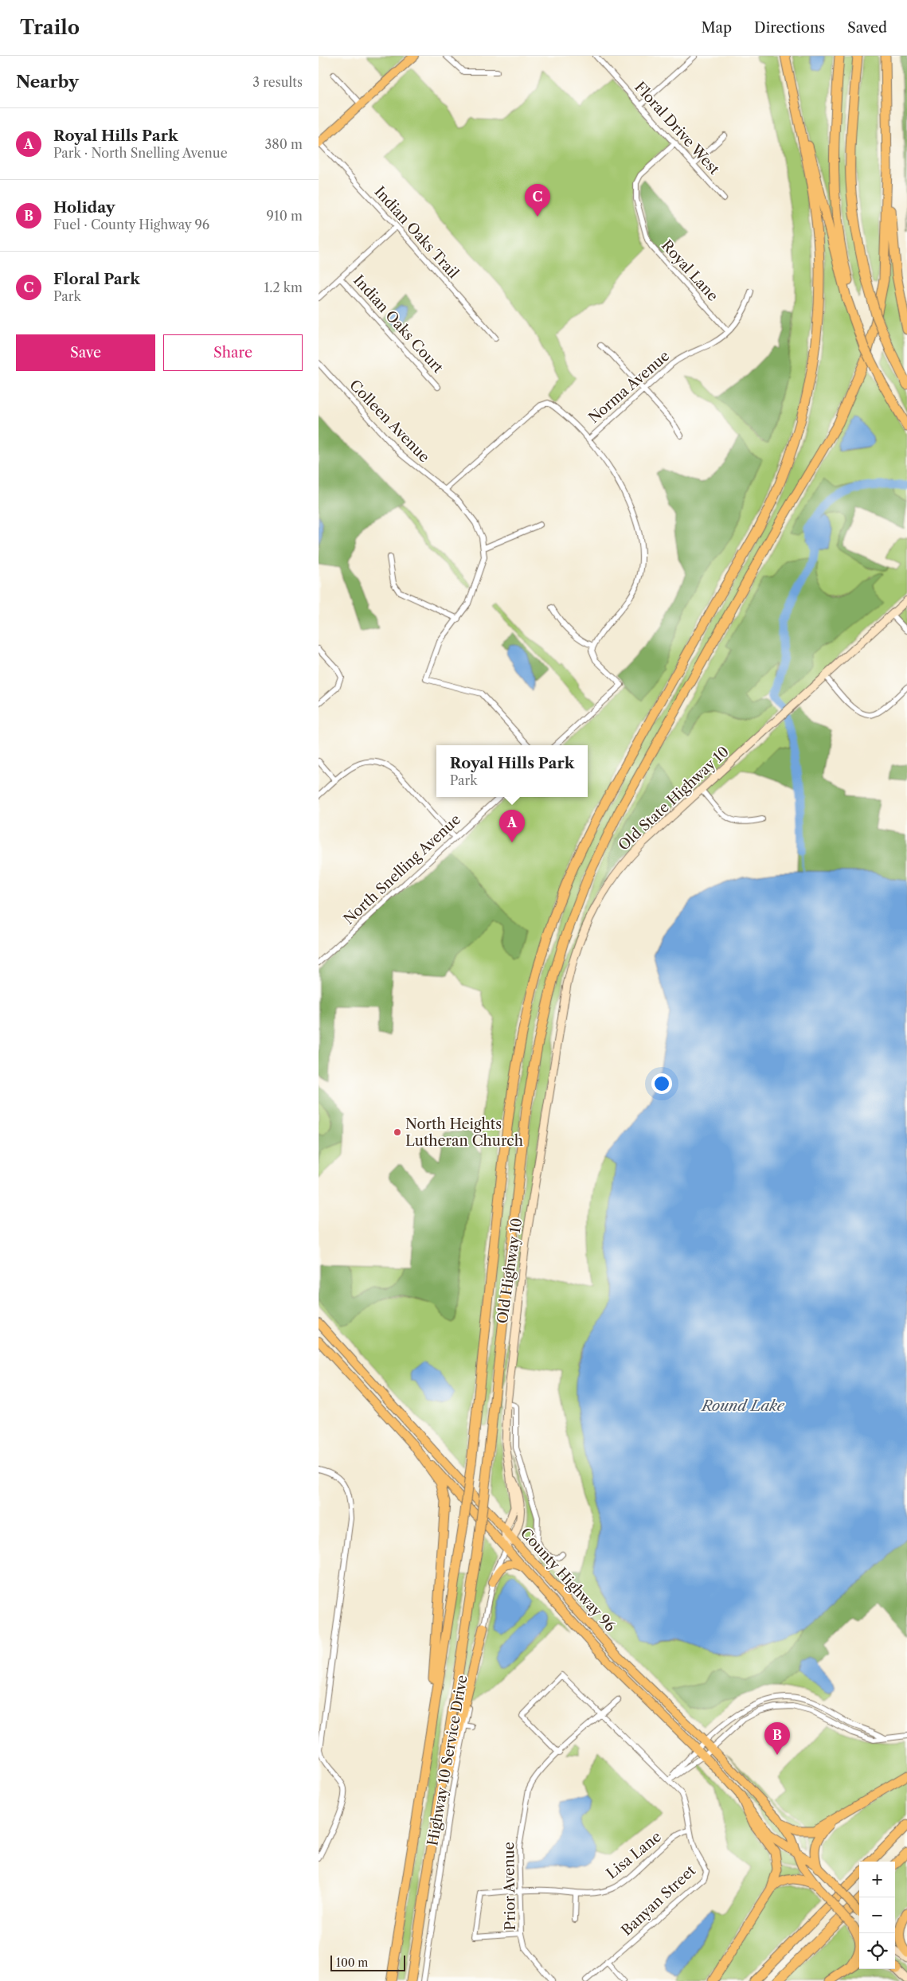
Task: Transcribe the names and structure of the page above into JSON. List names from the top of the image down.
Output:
{
  "streets": {
    "main road": ["County Highway 96"],
    "street": [
      "Floral Drive West",
      "Indian Oaks Trail",
      "Royal Lane",
      "Indian Oaks Court",
      "Norma Avenue",
      "Colleen Avenue",
      "Old State Highway 10",
      "North Snelling Avenue",
      "Old Highway 10",
      "Highway 10 Service Drive",
      "Lisa Lane",
      "Prior Avenue",
      "Banyan Street"
    ]
  },
  "crossings": [
    ["Floral Drive West", "Royal Lane"],
    ["Royal Lane", "Norma Avenue"],
    ["Old State Highway 10", "Old Highway 10"],
    ["Old Highway 10", "County Highway 96"],
    ["Old Highway 10", "Highway 10 Service Drive"],
    ["County Highway 96", "Highway 10 Service Drive"],
    ["Lisa Lane", "Prior Avenue"],
    ["Lisa Lane", "Banyan Street"],
    ["Prior Avenue", "Banyan Street"]
  ],
  "water": ["Round Lake"],
  "places": ["North Heights Lutheran Church"],
  "scale_bar": "100 m",
  "page": {
    "header": "Trailo",
    "nav": ["Map", "Directions", "Saved"],
    "heading": ["Nearby", "3 results"],
    "list": [
      {
        "mark": "A",
        "name": "Royal Hills Park",
        "note": "Park · North Snelling Avenue",
        "value": "380 m"
      },
      {
        "mark": "B",
        "name": "Holiday",
        "note": "Fuel · County Highway 96",
        "value": "910 m"
      },
      {
        "mark": "C",
        "name": "Floral Park",
        "note": "Park",
        "value": "1.2 km"
      }
    ],
    "pins": ["C", "A", "B"],
    "buttons": ["Save", "Share"],
    "popup": ["Royal Hills Park", "Park"],
    "map_buttons": ["+", "−"],
    "scale": "100 m"
  }
}
